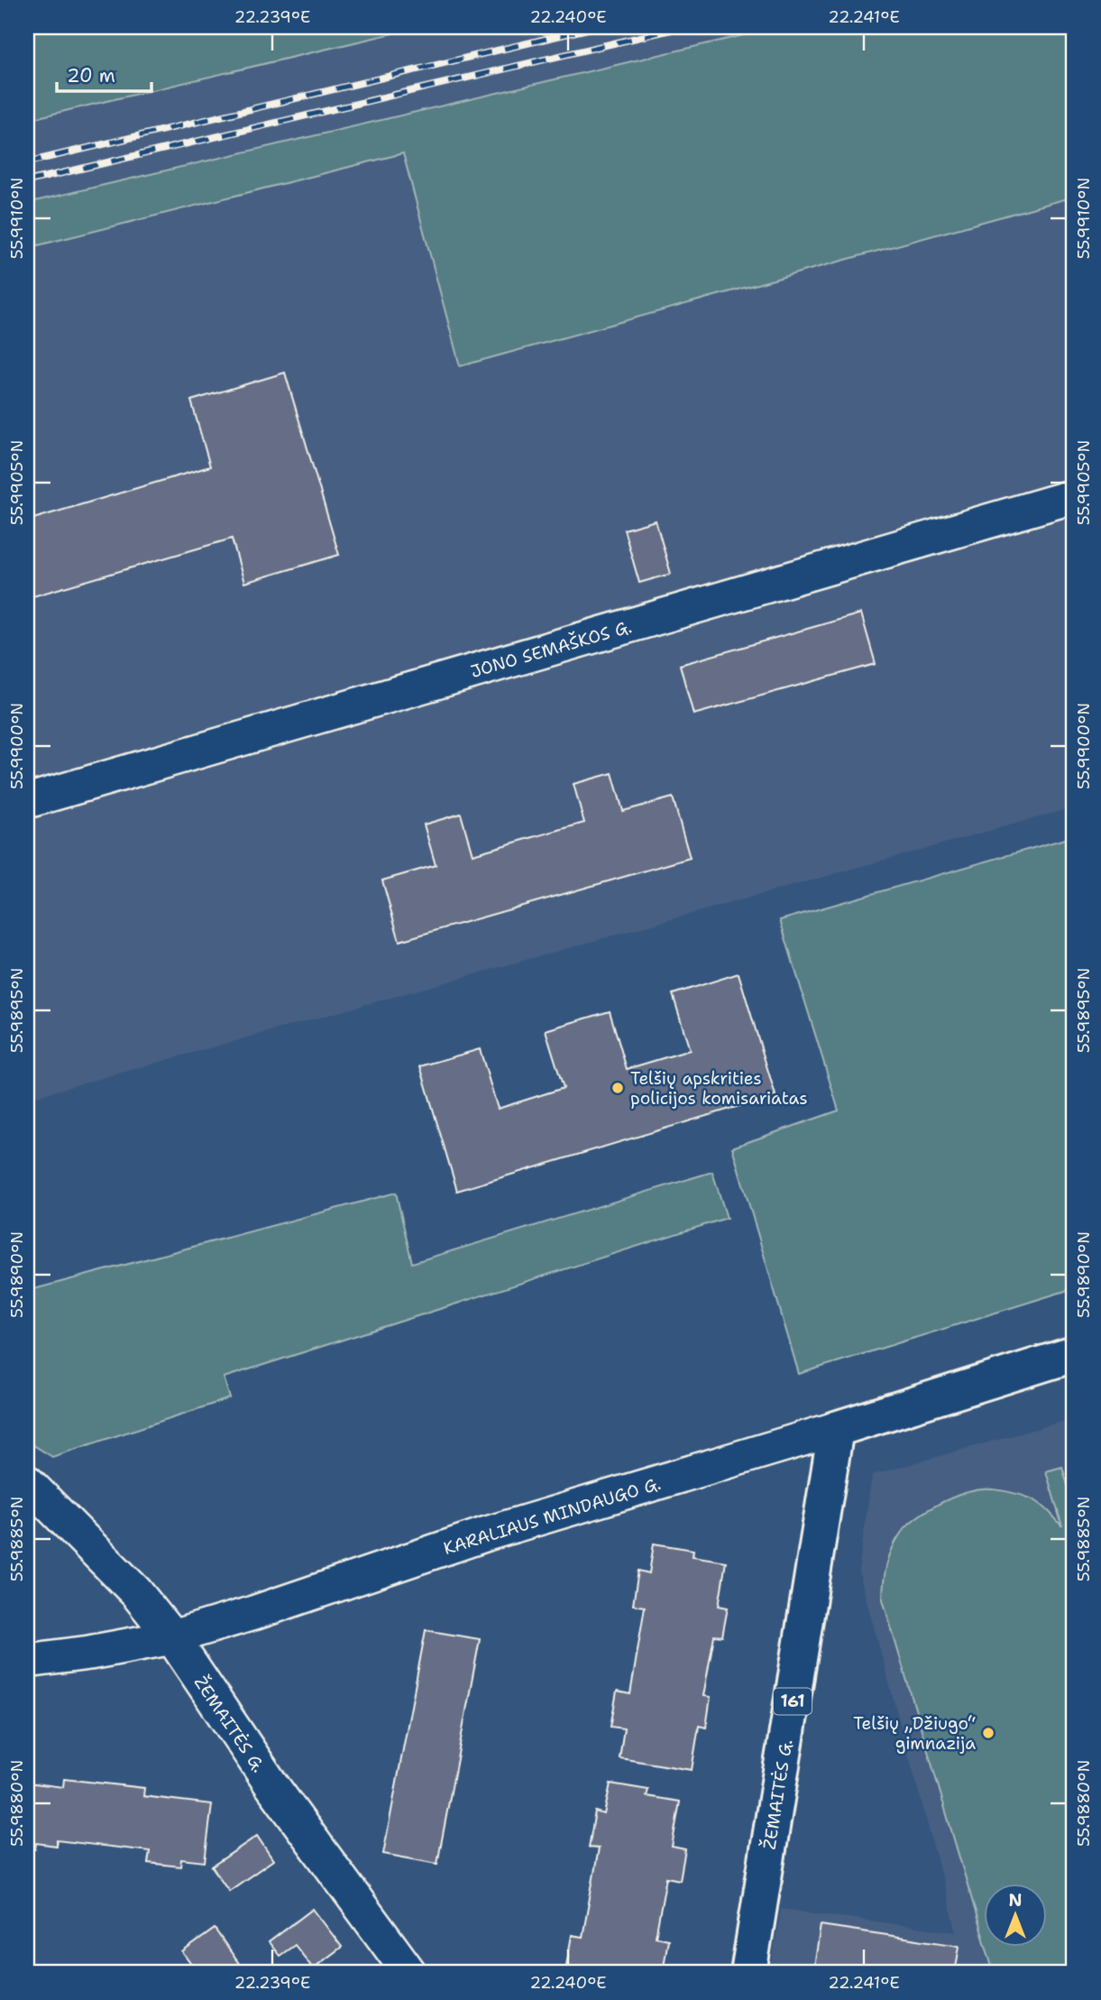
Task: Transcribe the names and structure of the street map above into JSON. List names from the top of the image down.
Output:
{
  "streets": {
    "main road": ["KARALIAUS MINDAUGO G.", "161", "ŽEMAITĖS G."],
    "street": ["JONO SEMAŠKOS G."]
  },
  "crossings": [
    ["KARALIAUS MINDAUGO G.", "ŽEMAITĖS G."]
  ],
  "places": ["Telšių apskrities policijos komisariatas", "Telšių „Džiugo“ gimnazija"],
  "scale_bar": "20 m",
  "north": "top",
  "coordinates": [
    "22.239°E",
    "22.240°E",
    "22.241°E",
    "55.9910°N",
    "55.9905°N",
    "55.9900°N",
    "55.9895°N",
    "55.9890°N",
    "55.9885°N",
    "55.9880°N"
  ]
}
